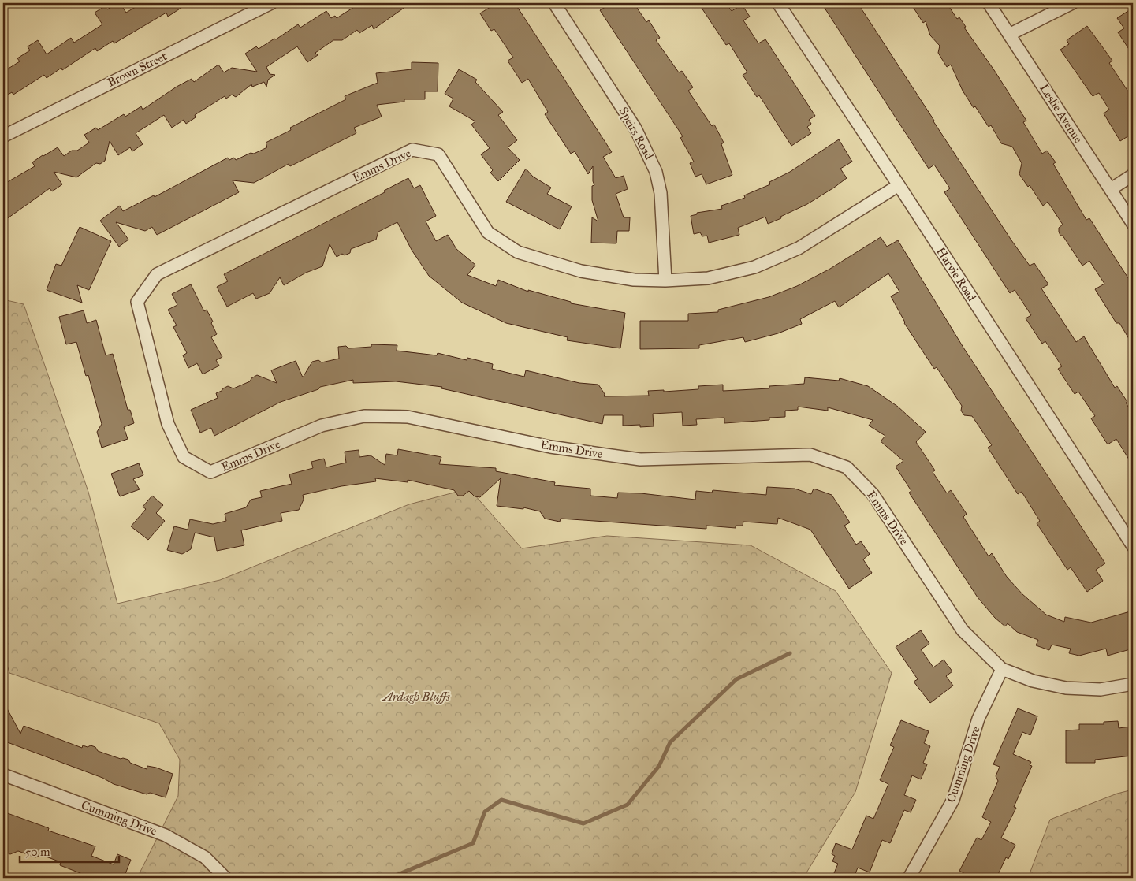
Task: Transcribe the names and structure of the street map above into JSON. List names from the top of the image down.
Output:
{
  "streets": {
    "street": [
      "Brown Street",
      "Leslie Avenue",
      "Speirs Road",
      "Emms Drive",
      "Harvie Road",
      "Cumming Drive"
    ]
  },
  "crossings": [
    ["Speirs Road", "Emms Drive"],
    ["Emms Drive", "Harvie Road"],
    ["Emms Drive", "Cumming Drive"]
  ],
  "parks": ["Ardagh Bluffs"],
  "scale_bar": "50 m"
}
